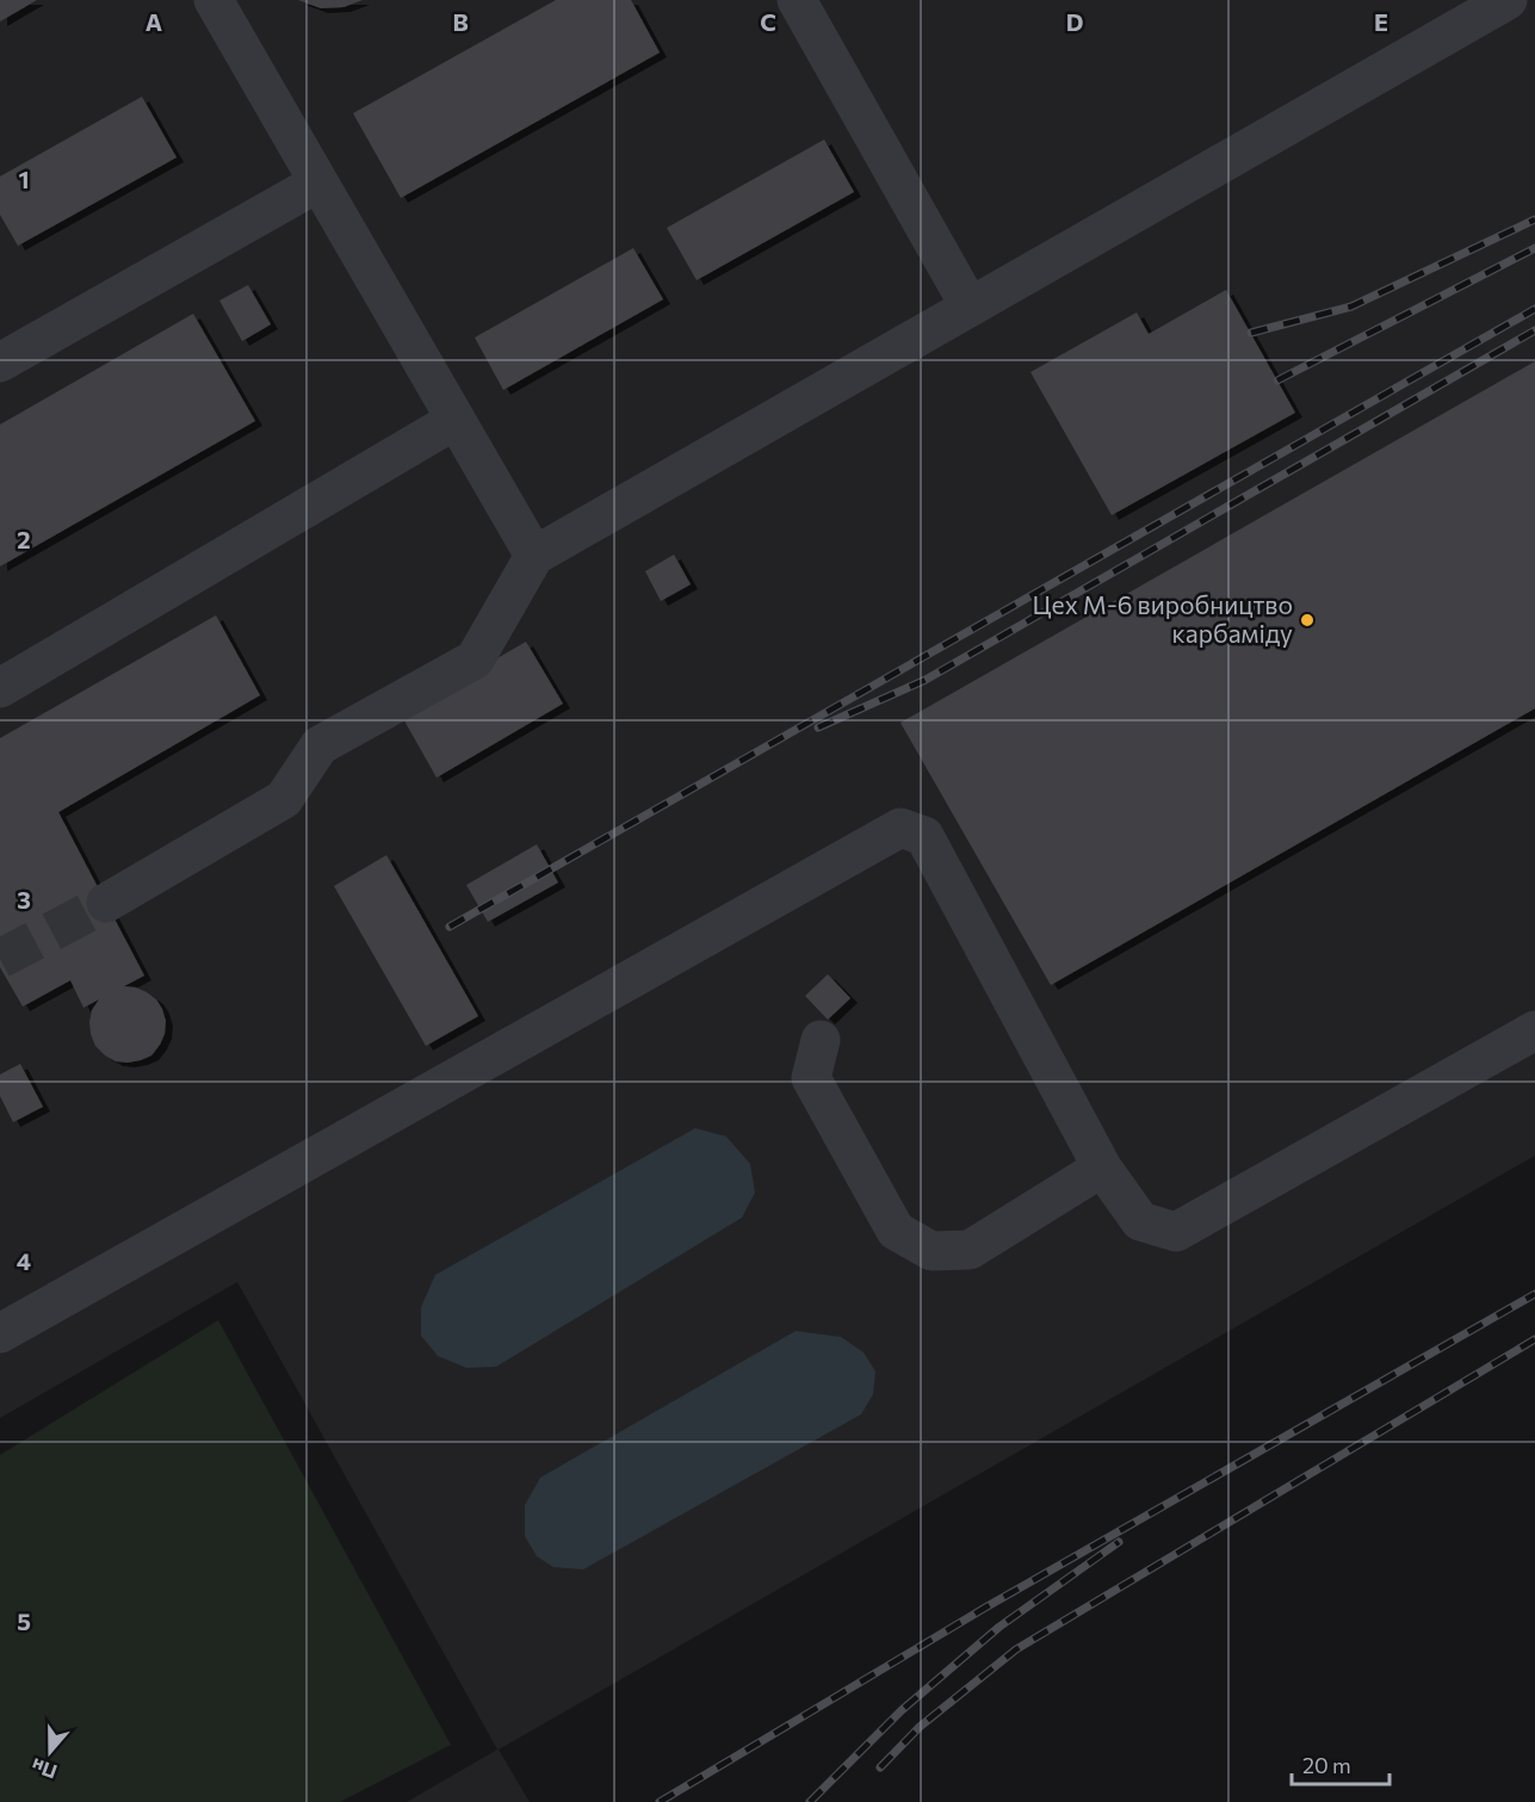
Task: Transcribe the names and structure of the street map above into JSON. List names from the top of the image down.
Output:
{
  "places": ["Цех М-6 виробництво карбаміду"],
  "scale_bar": "20 m",
  "north": "bottom",
  "grid": {
    "columns": [
      "A",
      "B",
      "C",
      "D",
      "E"
    ],
    "rows": [
      "1",
      "2",
      "3",
      "4",
      "5"
    ]
  }
}
